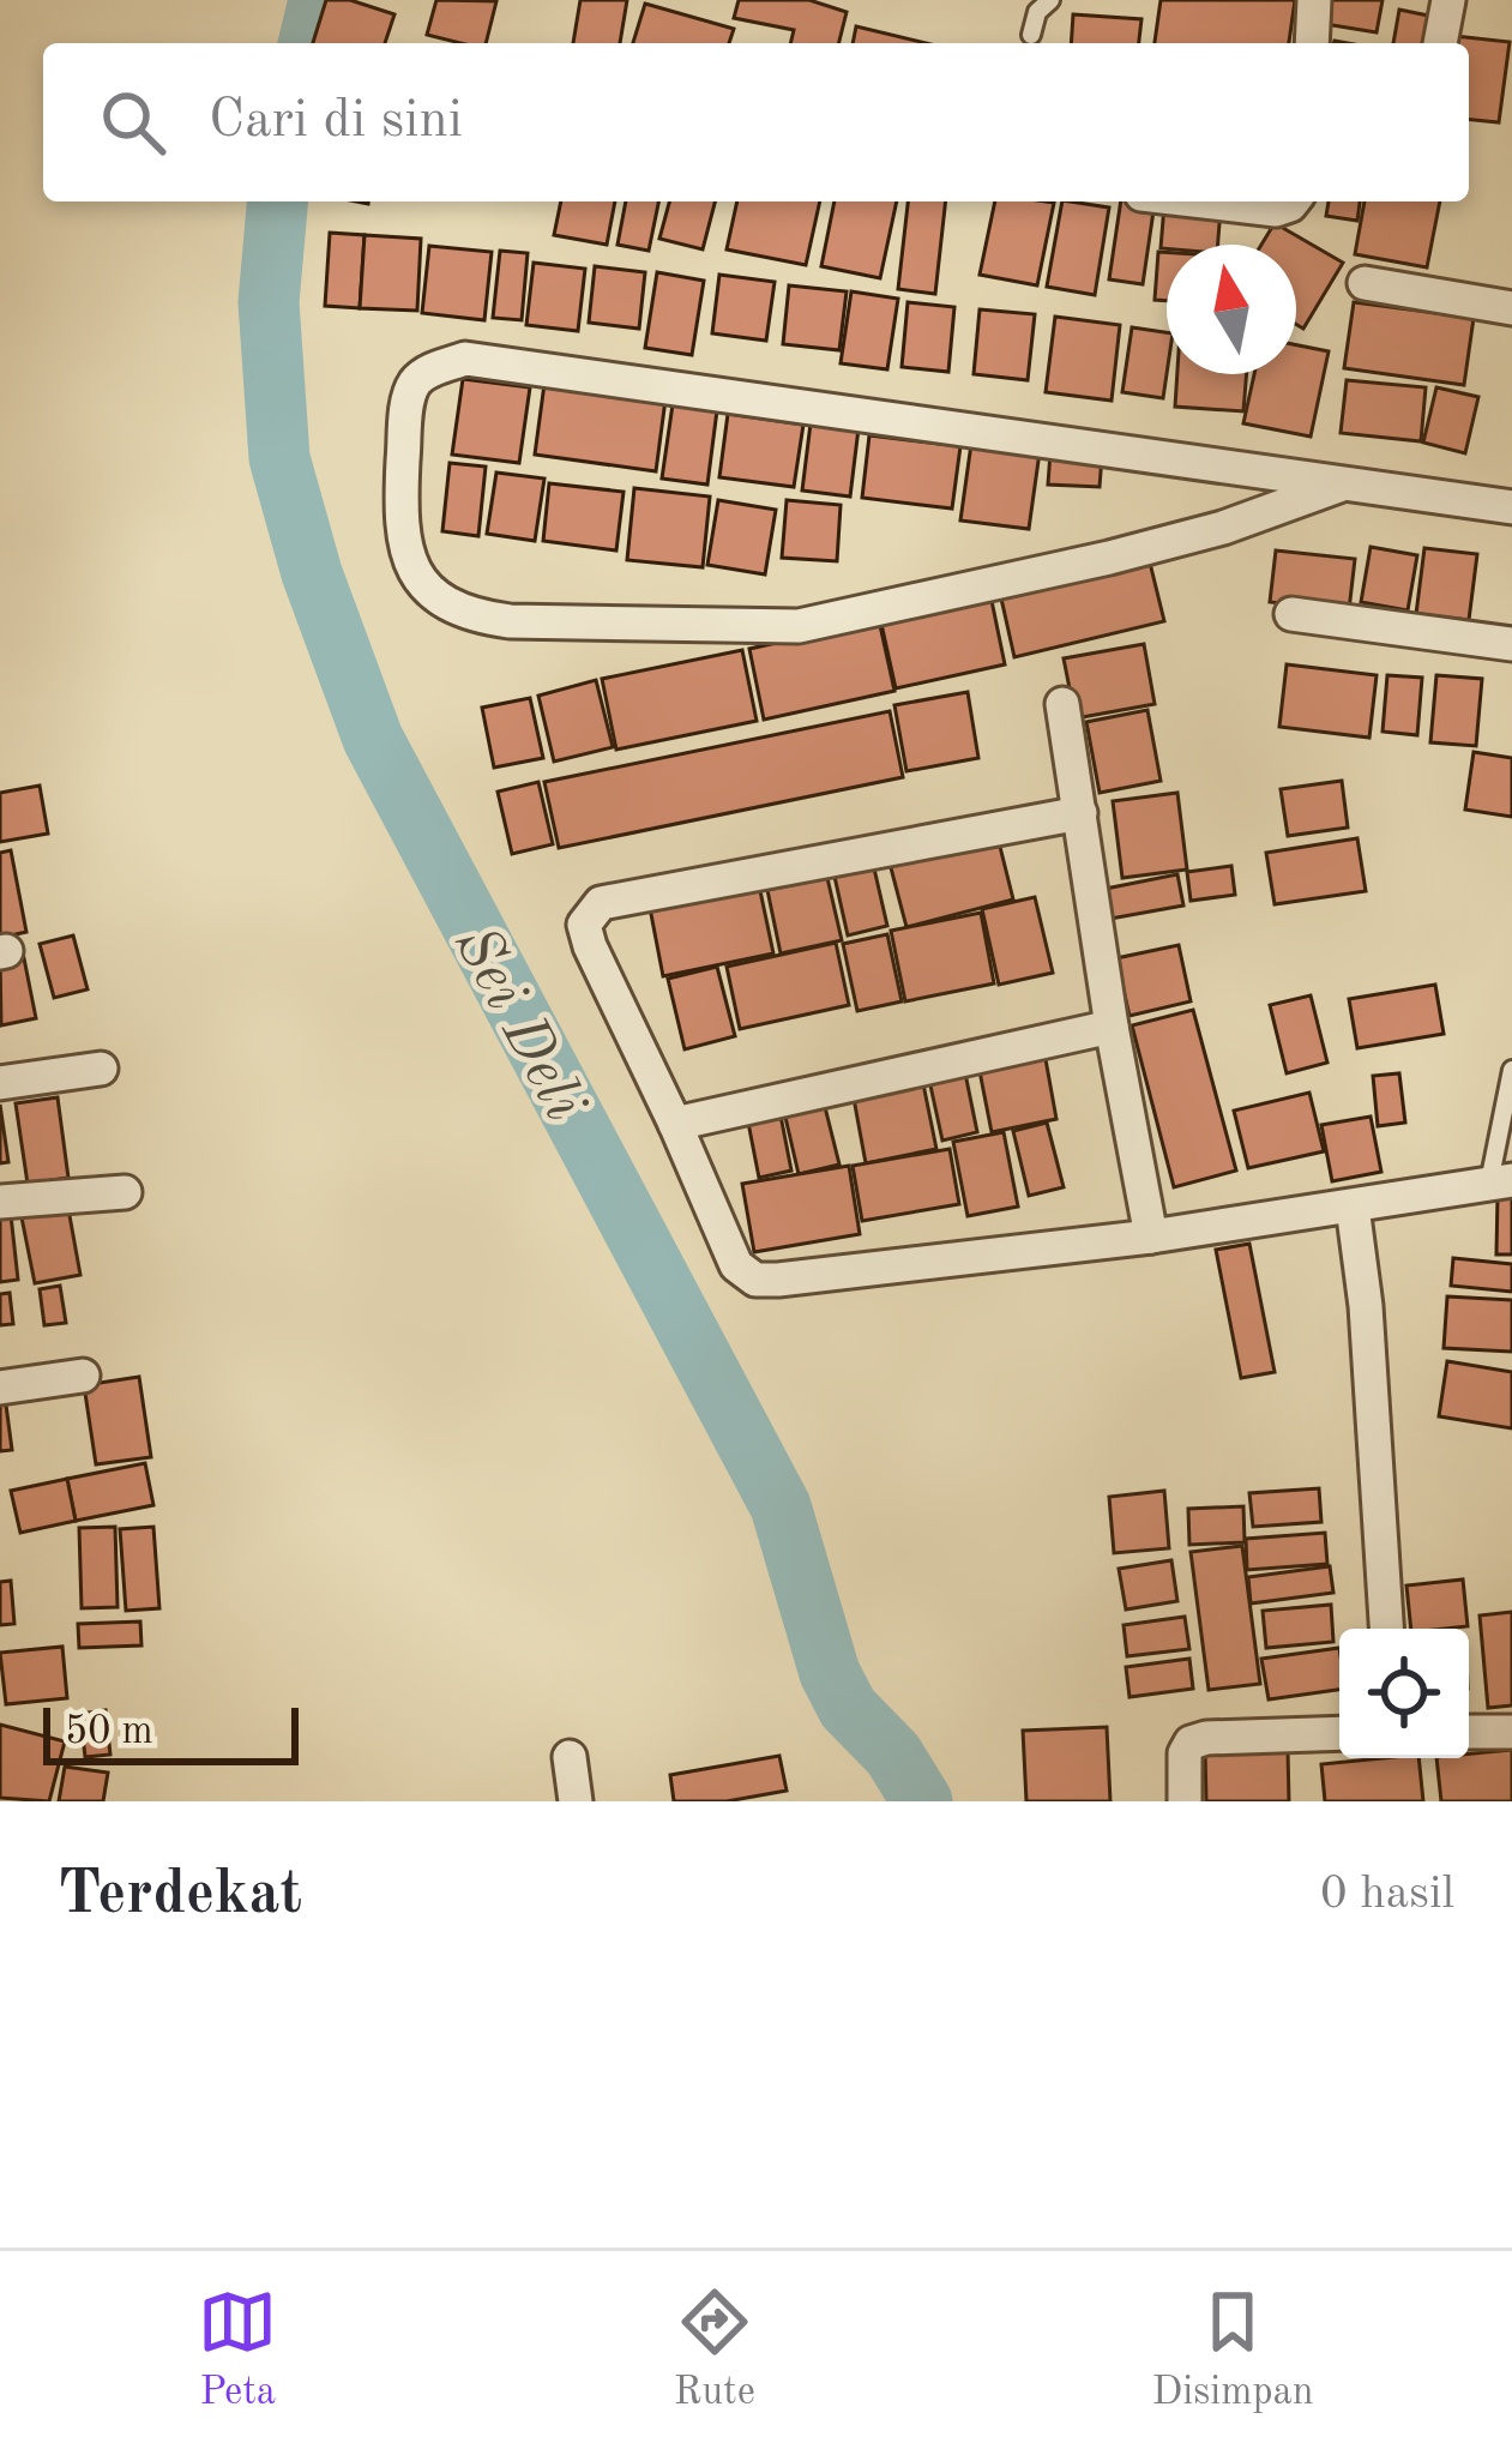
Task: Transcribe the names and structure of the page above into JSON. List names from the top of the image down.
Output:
{
  "water": ["Sei Deli"],
  "scale_bar": "50 m",
  "north": "top",
  "page": {
    "search": "Cari di sini",
    "scale": "50 m",
    "heading": ["Terdekat", "0 hasil"],
    "nav": ["Peta", "Rute", "Disimpan"]
  }
}
